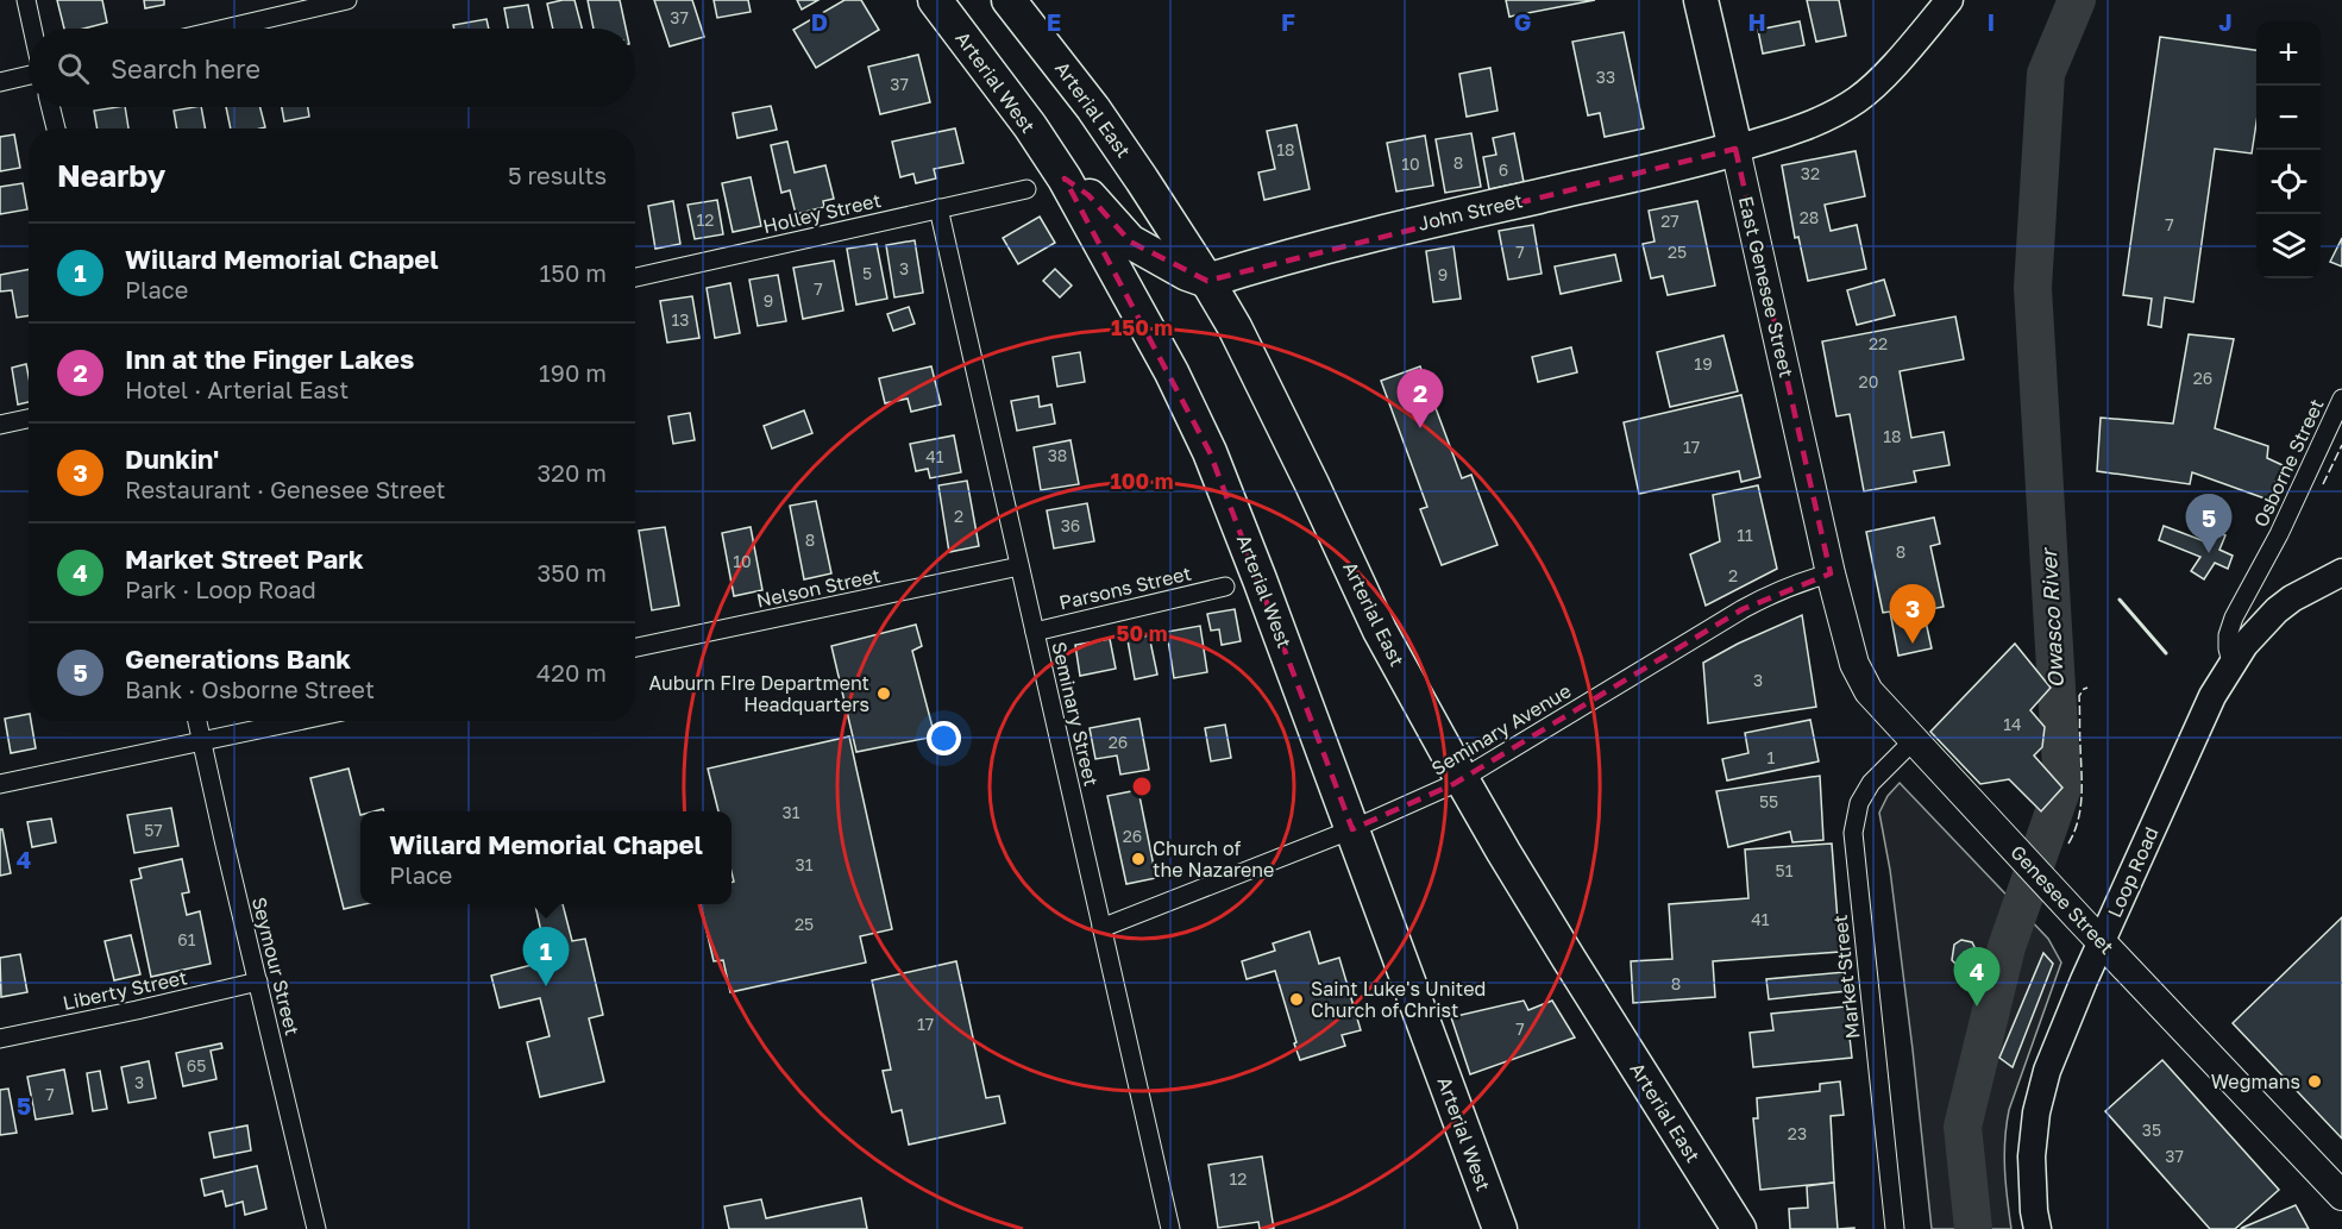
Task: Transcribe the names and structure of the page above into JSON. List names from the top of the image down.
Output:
{
  "streets": {
    "highway": [
      "Arterial West",
      "Arterial East",
      "John Street",
      "East Genesee Street"
    ],
    "main road": ["Genesee Street"],
    "street": [
      "Holley Street",
      "Osborne Street",
      "Nelson Street",
      "Parsons Street",
      "Seminary Street",
      "Seminary Avenue",
      "Loop Road",
      "Seymour Street",
      "Market Street",
      "Liberty Street"
    ]
  },
  "crossings": [
    ["Arterial West", "Seminary Avenue"],
    ["Arterial East", "John Street"],
    ["Arterial East", "Seminary Avenue"],
    ["John Street", "East Genesee Street"],
    ["Holley Street", "Seminary Street"],
    ["East Genesee Street", "Seminary Avenue"],
    ["East Genesee Street", "Genesee Street"],
    ["Osborne Street", "Loop Road"],
    ["Nelson Street", "Seminary Street"],
    ["Parsons Street", "Seminary Street"],
    ["Seminary Street", "Seminary Avenue"],
    ["Seminary Avenue", "Genesee Street"],
    ["Loop Road", "Genesee Street"],
    ["Genesee Street", "Market Street"],
    ["Seymour Street", "Liberty Street"]
  ],
  "water": ["Owasco River"],
  "places": [
    "Auburn FIre Department Headquarters",
    "Church of the Nazarene",
    "Saint Luke's United Church of Christ",
    "Wegmans"
  ],
  "house_numbers": [
    "37",
    "33",
    "37",
    "18",
    "8",
    "10",
    "6",
    "32",
    "28",
    "12",
    "27",
    "7",
    "7",
    "25",
    "3",
    "5",
    "9",
    "7",
    "9",
    "13",
    "22",
    "19",
    "26",
    "20",
    "18",
    "17",
    "38",
    "41",
    "2",
    "36",
    "11",
    "8",
    "8",
    "10",
    "2",
    "3",
    "14",
    "26",
    "1",
    "55",
    "31",
    "57",
    "26",
    "31",
    "51",
    "41",
    "25",
    "61",
    "8",
    "17",
    "7",
    "65",
    "3",
    "7",
    "35",
    "23",
    "37",
    "12"
  ],
  "page": {
    "map_buttons": ["+", "−"],
    "search": "Search here",
    "heading": ["Nearby", "5 results"],
    "list": [
      {
        "mark": "1",
        "name": "Willard Memorial Chapel",
        "note": "Place",
        "value": "150 m"
      },
      {
        "mark": "2",
        "name": "Inn at the Finger Lakes",
        "note": "Hotel · Arterial East",
        "value": "190 m"
      },
      {
        "mark": "3",
        "name": "Dunkin'",
        "note": "Restaurant · Genesee Street",
        "value": "320 m"
      },
      {
        "mark": "4",
        "name": "Market Street Park",
        "note": "Park · Loop Road",
        "value": "350 m"
      },
      {
        "mark": "5",
        "name": "Generations Bank",
        "note": "Bank · Osborne Street",
        "value": "420 m"
      }
    ],
    "pins": [
      "2",
      "5",
      "3",
      "1",
      "4"
    ],
    "popup": ["Willard Memorial Chapel", "Place"]
  },
  "grid": {
    "columns": [
      "D",
      "E",
      "F",
      "G",
      "H",
      "I",
      "J"
    ],
    "rows": ["4", "5"]
  },
  "rings": ["150 m", "100 m", "50 m"]
}
